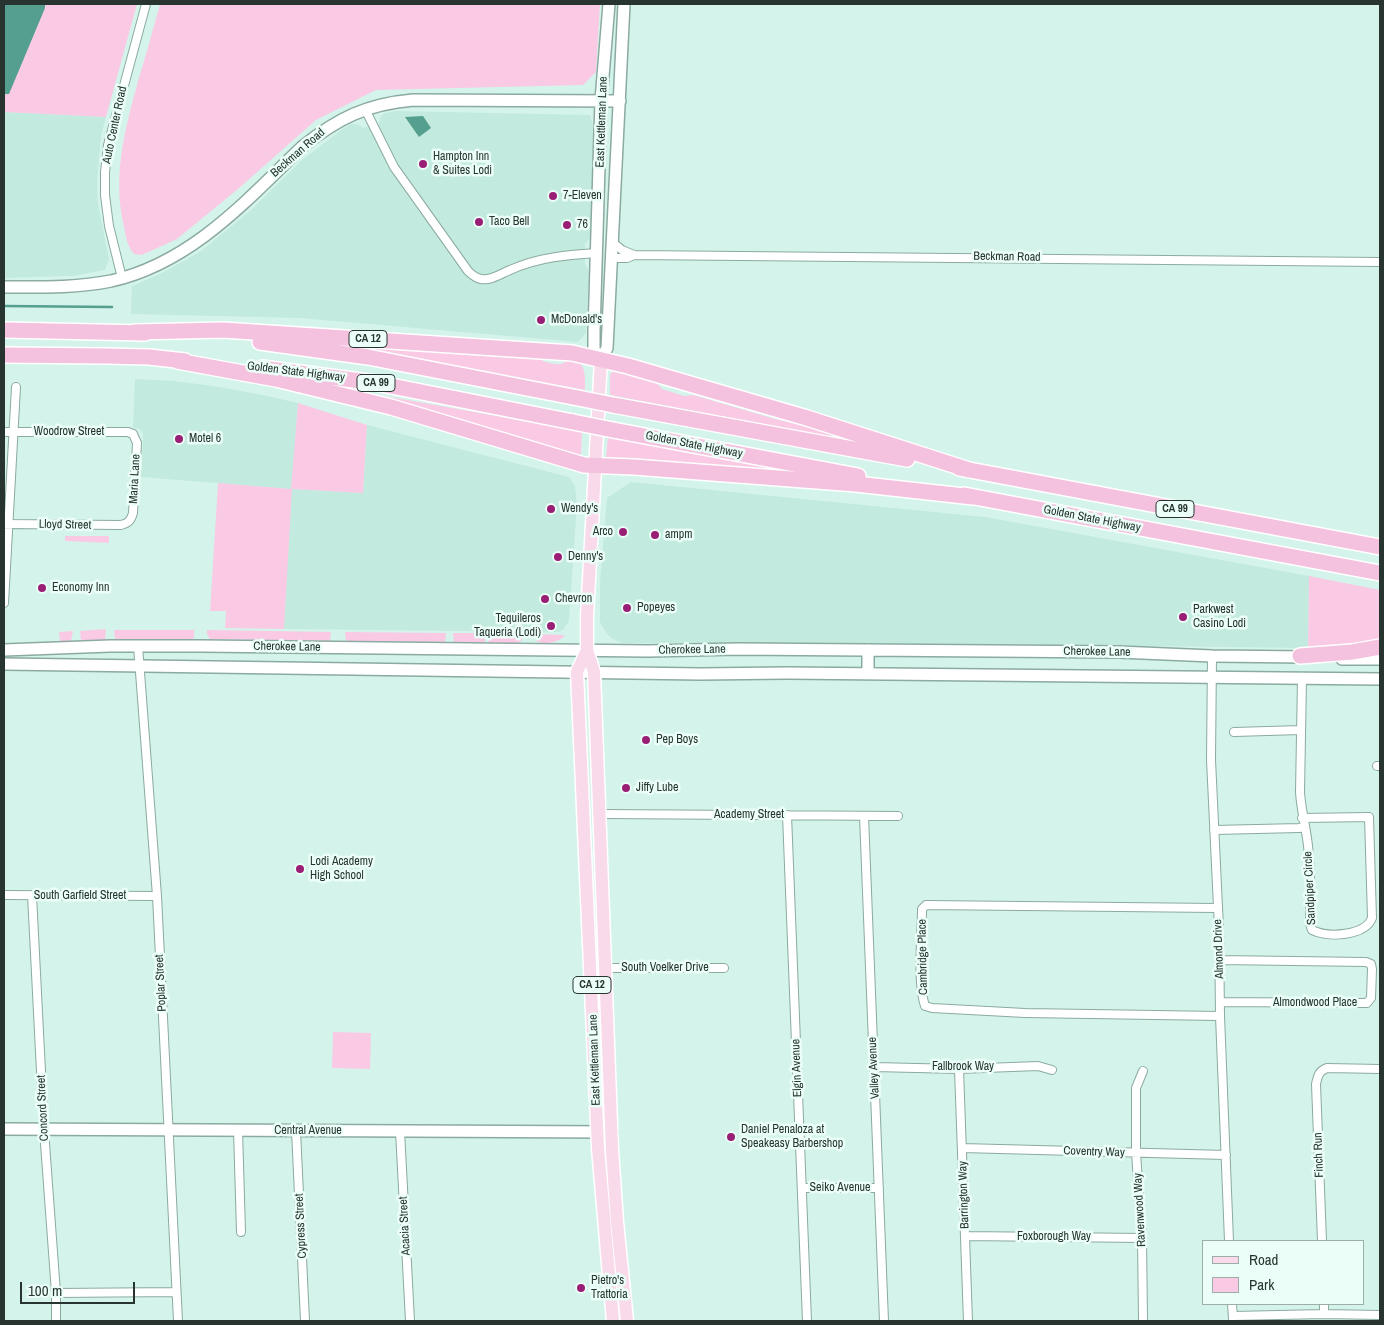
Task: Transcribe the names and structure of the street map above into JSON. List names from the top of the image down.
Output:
{
  "streets": {
    "highway": ["CA 12", "Golden State Highway", "CA 99"],
    "main road": [
      "East Kettleman Lane",
      "Beckman Road",
      "Cherokee Lane",
      "Central Avenue"
    ],
    "street": [
      "Auto Center Road",
      "Woodrow Street",
      "Maria Lane",
      "Lloyd Street",
      "Academy Street",
      "Sandpiper Circle",
      "South Garfield Street",
      "Almond Drive",
      "Cambridge Place",
      "South Voelker Drive",
      "Poplar Street",
      "Almondwood Place",
      "Fallbrook Way",
      "Elgin Avenue",
      "Valley Avenue",
      "Concord Street",
      "Coventry Way",
      "Finch Run",
      "Seiko Avenue",
      "Barrington Way",
      "Ravenwood Way",
      "Cypress Street",
      "Acacia Street",
      "Foxborough Way"
    ]
  },
  "crossings": [
    ["East Kettleman Lane", "Beckman Road"],
    ["East Kettleman Lane", "CA 12"],
    ["East Kettleman Lane", "Cherokee Lane"],
    ["East Kettleman Lane", "Academy Street"],
    ["East Kettleman Lane", "South Voelker Drive"],
    ["East Kettleman Lane", "Central Avenue"],
    ["Auto Center Road", "Beckman Road"],
    ["CA 12", "Golden State Highway"],
    ["Woodrow Street", "Maria Lane"],
    ["Maria Lane", "Lloyd Street"],
    ["Cherokee Lane", "Almond Drive"],
    ["Cherokee Lane", "Poplar Street"],
    ["Academy Street", "Elgin Avenue"],
    ["Academy Street", "Valley Avenue"],
    ["South Garfield Street", "Poplar Street"],
    ["South Garfield Street", "Concord Street"],
    ["Almond Drive", "Cambridge Place"],
    ["Almond Drive", "Almondwood Place"],
    ["Almond Drive", "Coventry Way"],
    ["Poplar Street", "Central Avenue"],
    ["Fallbrook Way", "Valley Avenue"],
    ["Fallbrook Way", "Barrington Way"],
    ["Elgin Avenue", "Seiko Avenue"],
    ["Valley Avenue", "Seiko Avenue"],
    ["Concord Street", "Central Avenue"],
    ["Central Avenue", "Cypress Street"],
    ["Central Avenue", "Acacia Street"],
    ["Coventry Way", "Barrington Way"],
    ["Coventry Way", "Ravenwood Way"],
    ["Barrington Way", "Foxborough Way"],
    ["Ravenwood Way", "Foxborough Way"]
  ],
  "places": [
    "Hampton Inn & Suites Lodi",
    "7-Eleven",
    "Taco Bell",
    "76",
    "McDonald's",
    "Motel 6",
    "Wendy's",
    "Arco",
    "ampm",
    "Denny's",
    "Economy Inn",
    "Chevron",
    "Popeyes",
    "Parkwest Casino Lodi",
    "Tequileros Taqueria (Lodi)",
    "Pep Boys",
    "Jiffy Lube",
    "Lodi Academy High School",
    "Daniel Penaloza at Speakeasy Barbershop",
    "Pietro's Trattoria"
  ],
  "legend": ["Road", "Park"],
  "scale_bar": "100 m"
}
